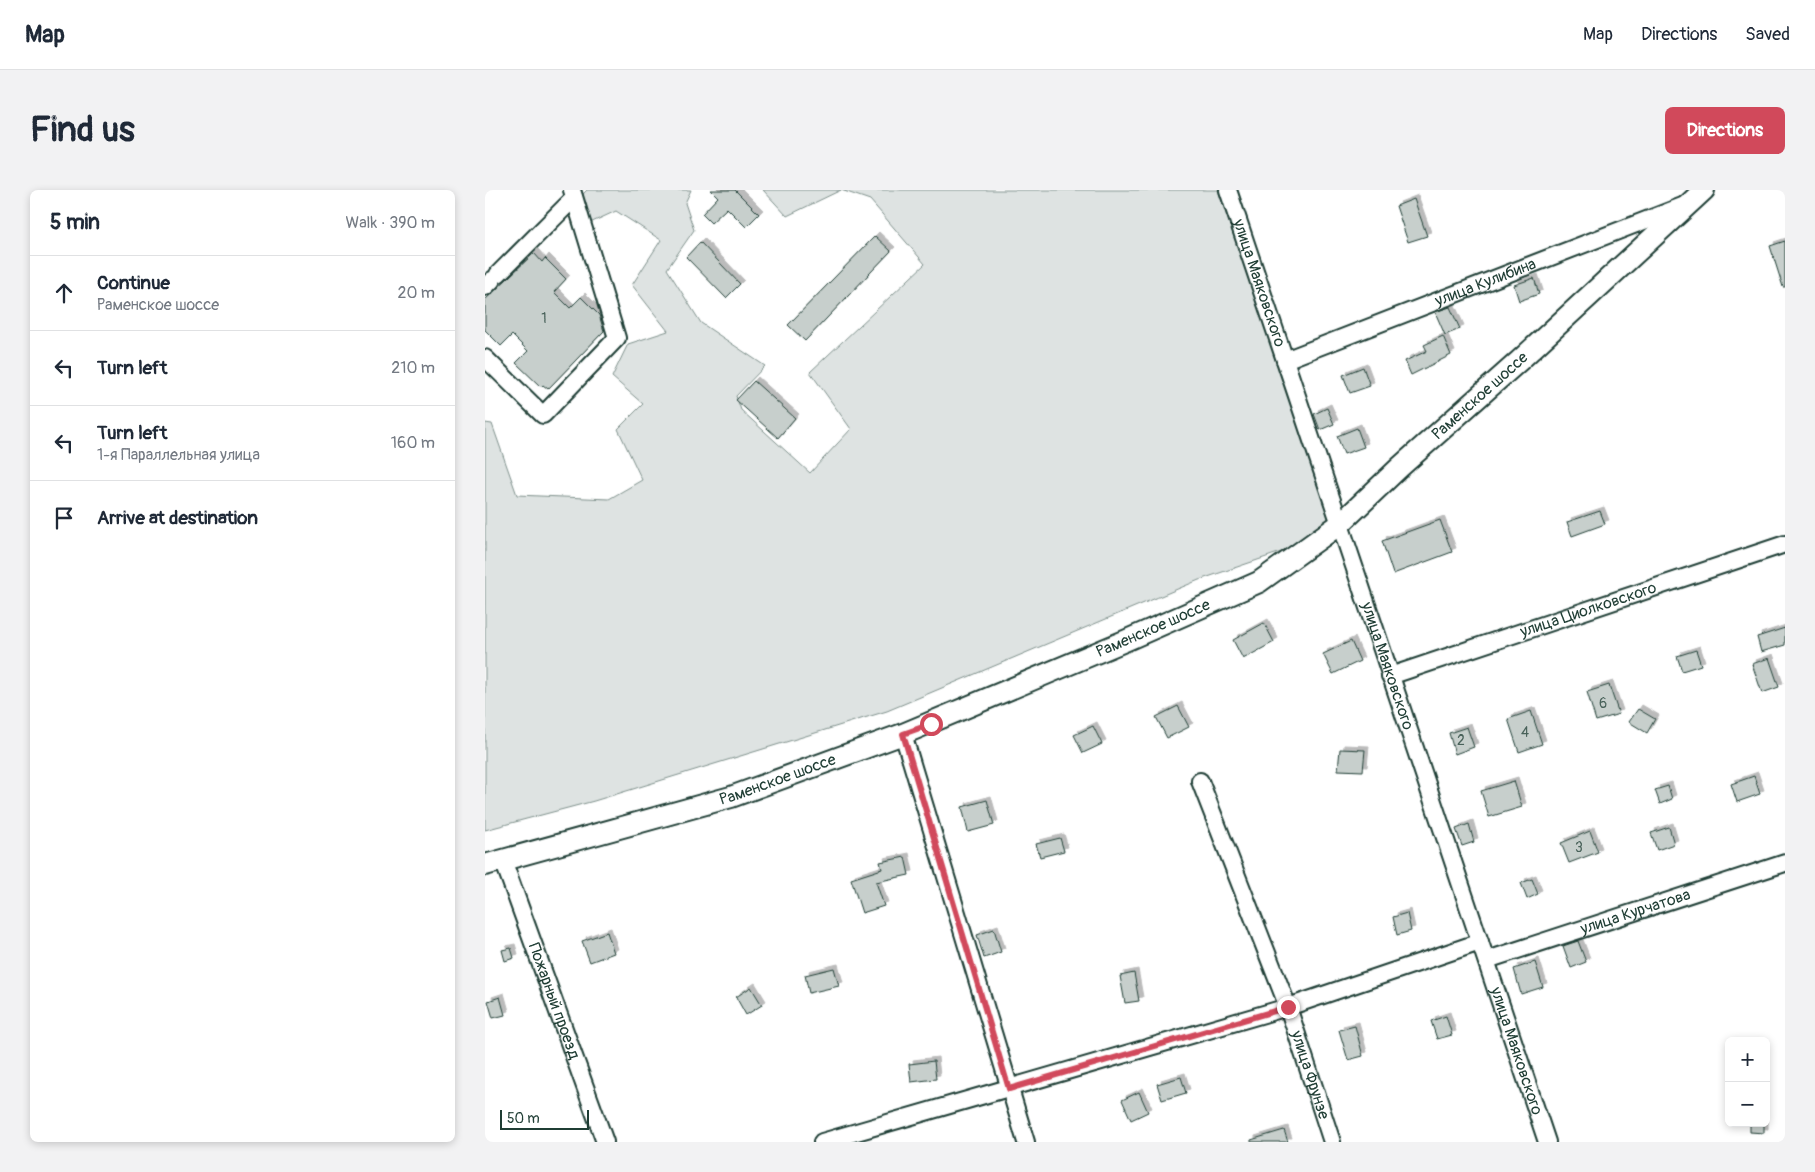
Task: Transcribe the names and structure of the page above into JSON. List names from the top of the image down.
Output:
{
  "streets": {
    "main road": ["Раменское шоссе"],
    "street": [
      "улица Маяковского",
      "улица Кулибина",
      "улица Циолковского",
      "улица Курчатова",
      "Пожарный проезд",
      "улица Фрунзе"
    ]
  },
  "crossings": [
    ["улица Маяковского", "улица Кулибина"],
    ["улица Маяковского", "Раменское шоссе"],
    ["улица Маяковского", "улица Циолковского"],
    ["улица Маяковского", "улица Курчатова"],
    ["улица Кулибина", "Раменское шоссе"],
    ["Раменское шоссе", "Пожарный проезд"]
  ],
  "house_numbers": [
    "1",
    "6",
    "4",
    "2",
    "3"
  ],
  "scale_bar": "50 m",
  "page": {
    "header": "Map",
    "nav": ["Map", "Directions", "Saved"],
    "buttons": "Directions",
    "title": "Find us",
    "heading": ["5 min", "Walk · 390 m"],
    "list": [
      ["Continue", "Раменское шоссе", "20 m"],
      ["Turn left", "210 m"],
      ["Turn left", "1-я Параллельная улица", "160 m"],
      "Arrive at destination"
    ],
    "map_buttons": ["+", "−"],
    "scale": "50 m"
  }
}
